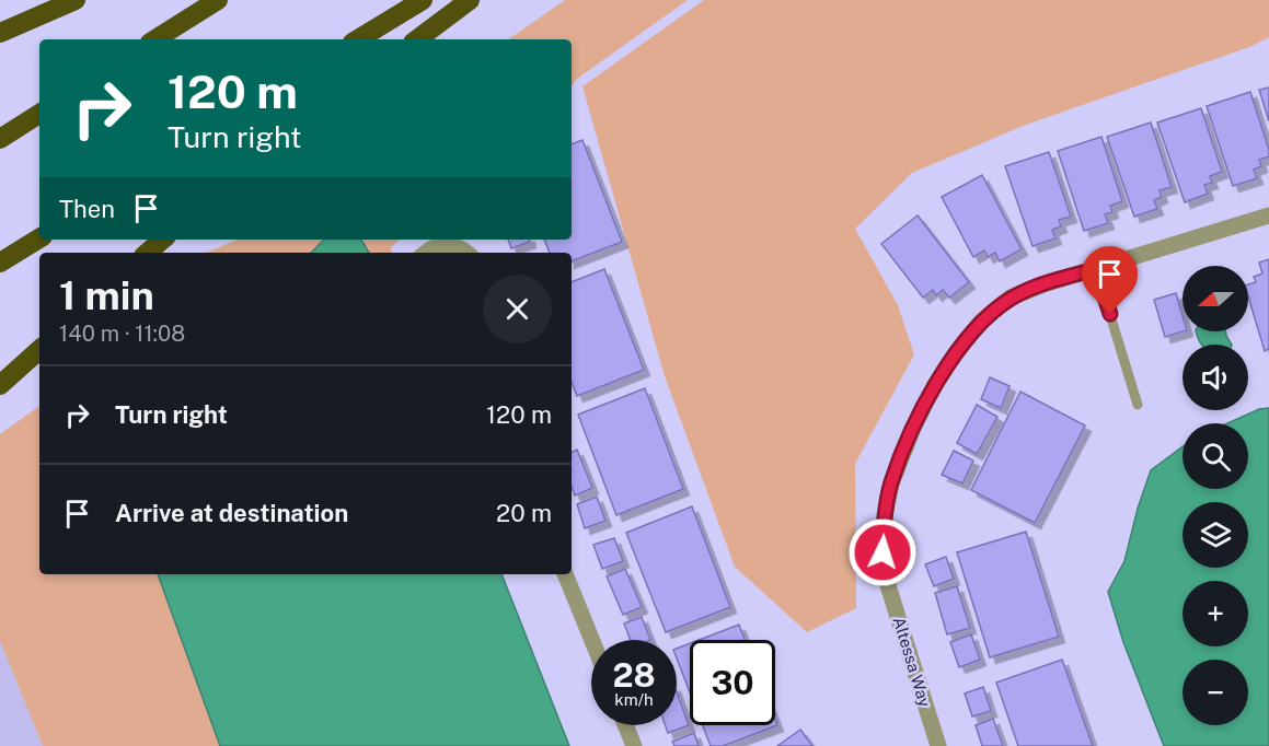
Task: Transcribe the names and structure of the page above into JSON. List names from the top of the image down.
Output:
{
  "streets": {
    "street": ["Altessa Way"]
  },
  "north": "left",
  "page": {
    "turn": ["120 m", "Turn right"],
    "then": "Then",
    "heading": ["1 min", "140 m · 11:08"],
    "map_buttons": ["+", "−"],
    "list": [
      {
        "name": "Turn right",
        "value": "120 m"
      },
      {
        "name": "Arrive at destination",
        "value": "20 m"
      }
    ],
    "speed": "28 km/h",
    "limit": "30"
  }
}
